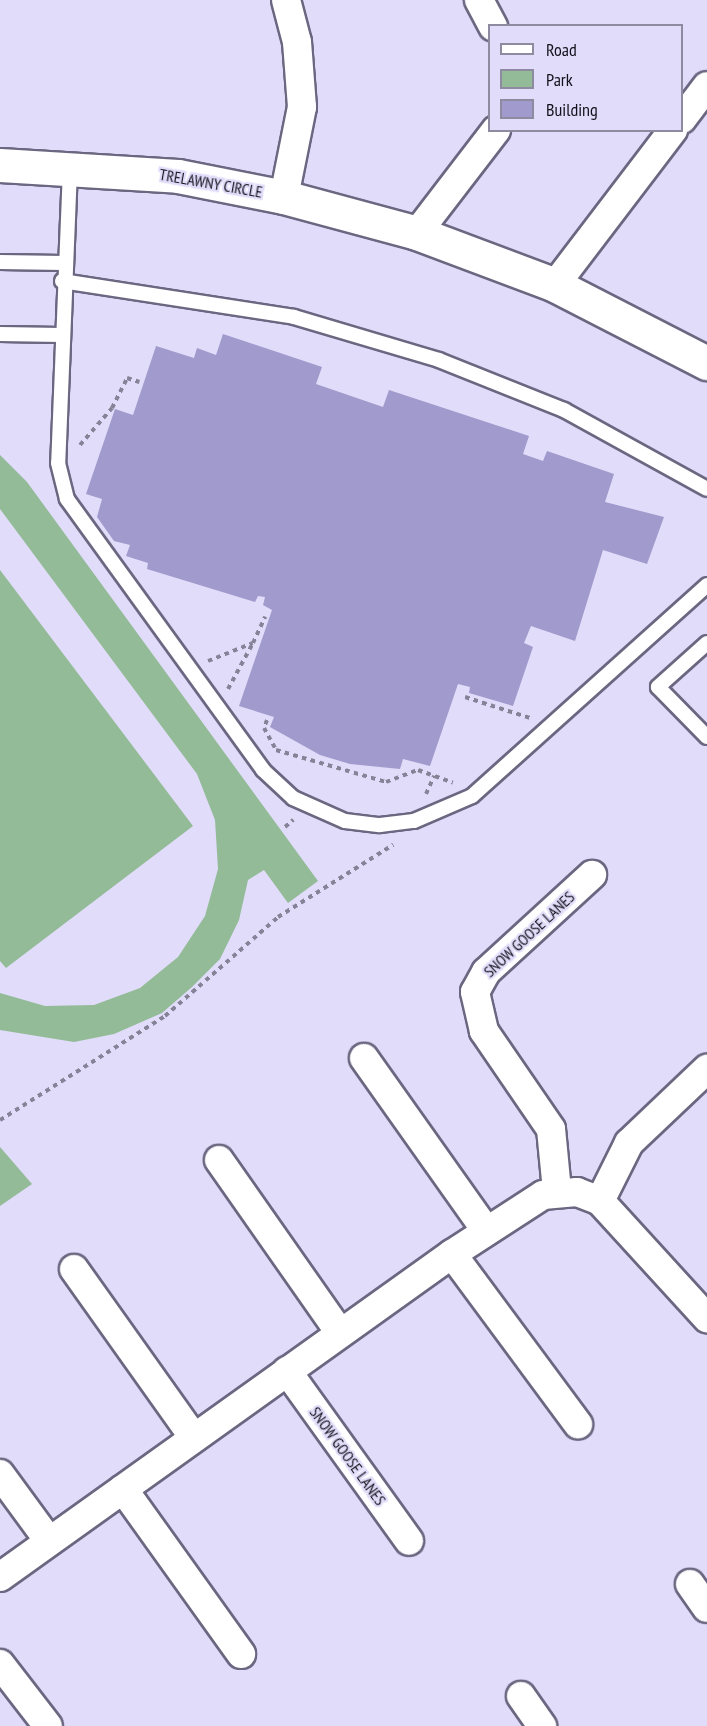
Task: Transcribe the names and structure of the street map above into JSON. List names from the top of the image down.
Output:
{
  "streets": {
    "street": ["TRELAWNY CIRCLE", "SNOW GOOSE LANES"]
  },
  "legend": ["Road", "Park", "Building"]
}
